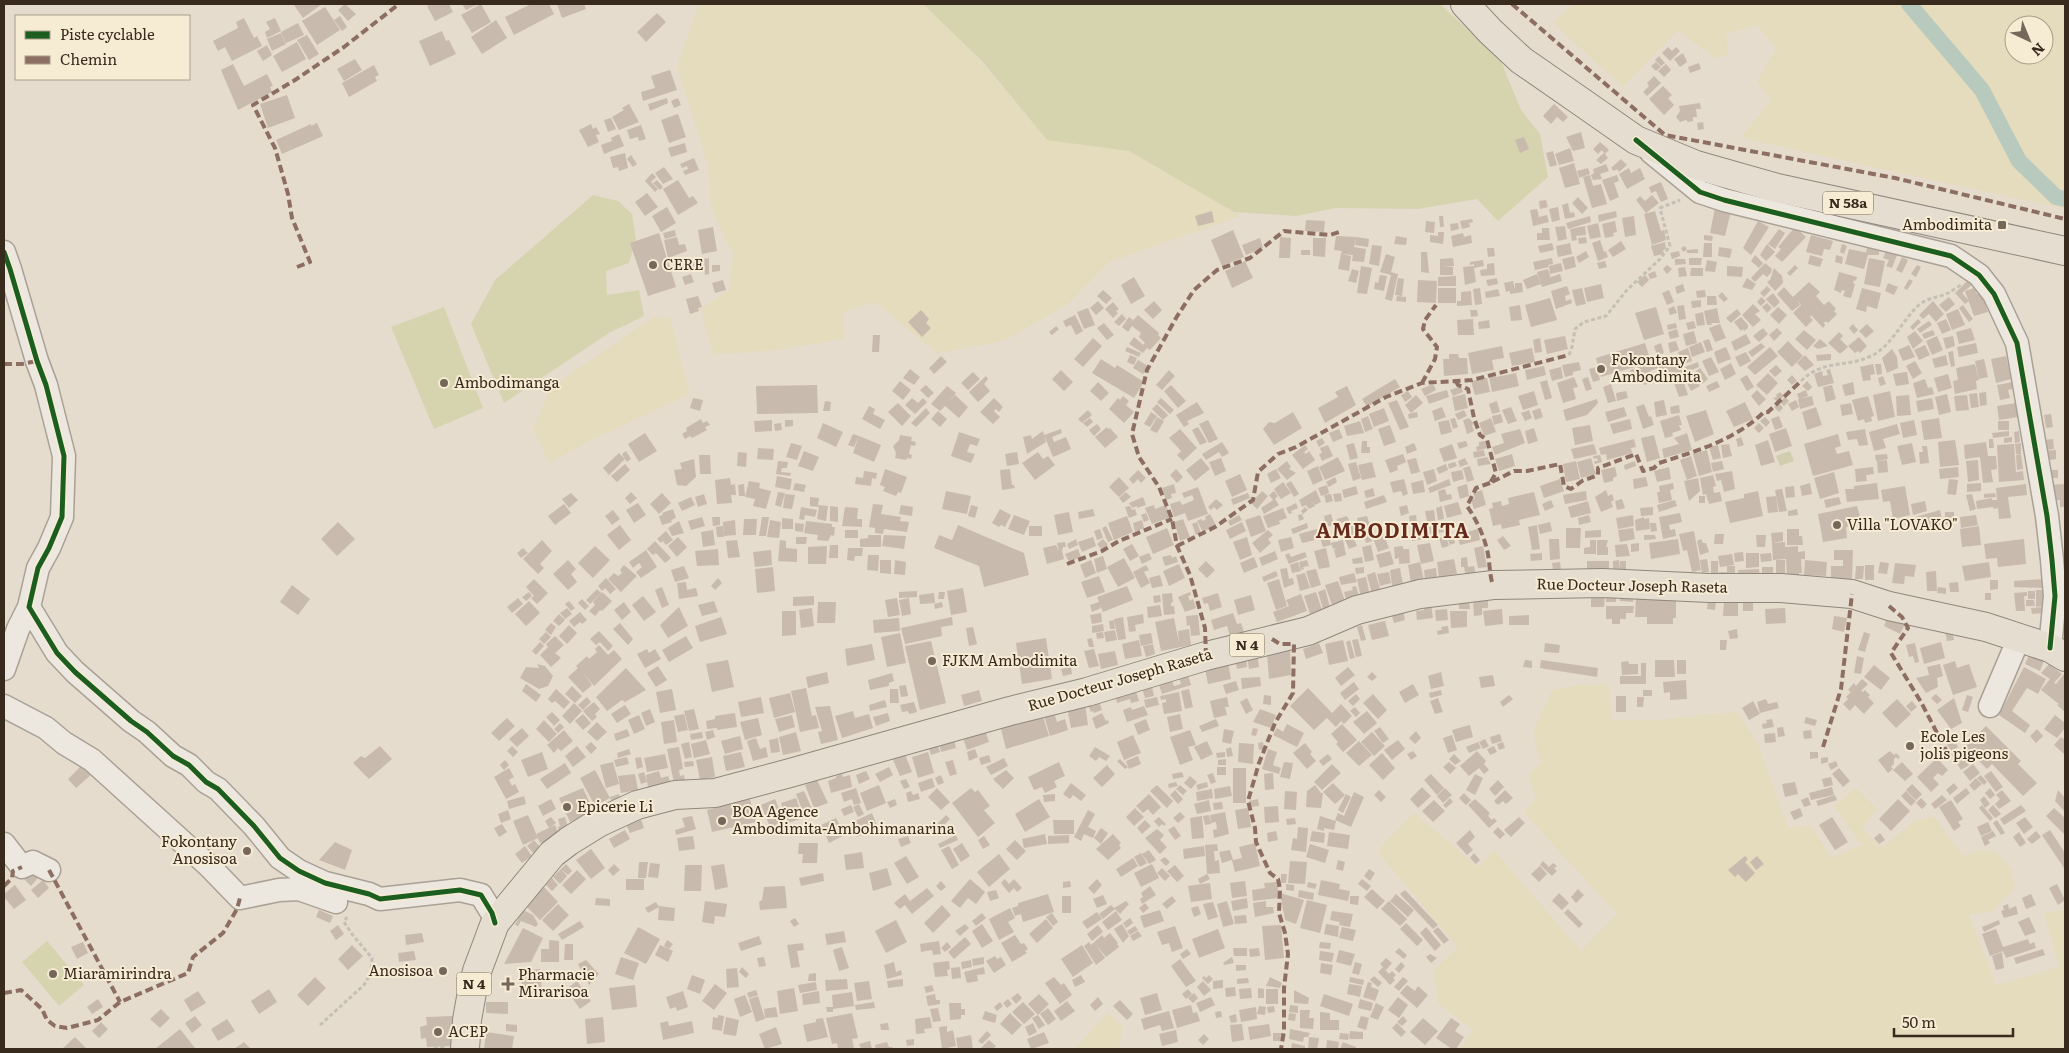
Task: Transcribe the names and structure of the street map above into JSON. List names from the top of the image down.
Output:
{
  "streets": {
    "main road": ["N 58a", "Rue Docteur Joseph Raseta", "N 4"]
  },
  "districts": ["AMBODIMITA"],
  "places": {
    "transit": ["Ambodimita"],
    "other": [
      "CERE",
      "Fokontany Ambodimita",
      "Ambodimanga",
      "Villa \"LOVAKO\"",
      "FJKM Ambodimita",
      "Ecole Les jolis pigeons",
      "Epicerie Li",
      "BOA Agence Ambodimita-Ambohimanarina",
      "Fokontany Anosisoa",
      "Anosisoa",
      "Miaramirindra",
      "ACEP"
    ],
    "health": ["Pharmacie Mirarisoa"]
  },
  "legend": ["Piste cyclable", "Chemin"],
  "scale_bar": "50 m",
  "north": "bottom right"
}
